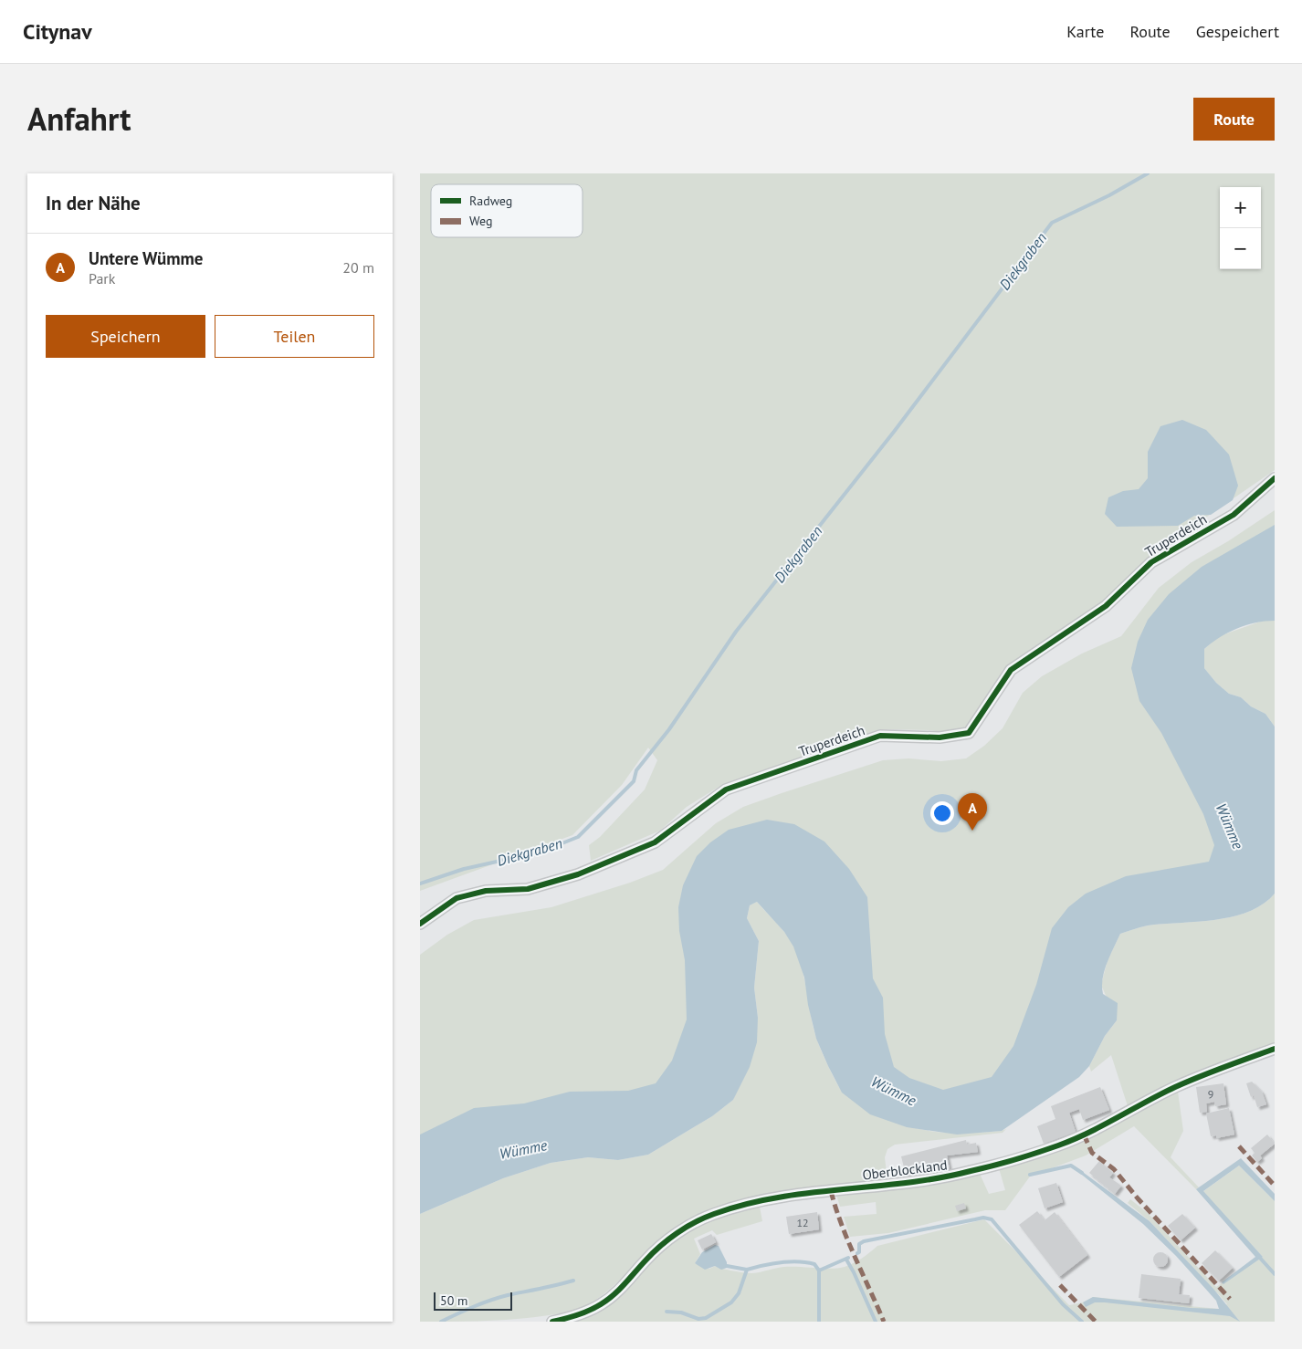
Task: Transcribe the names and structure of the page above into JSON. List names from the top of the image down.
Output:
{
  "streets": {
    "street": ["Truperdeich", "Oberblockland"]
  },
  "water": ["Diekgraben", "Wümme"],
  "house_numbers": ["9", "12"],
  "legend": ["Radweg", "Weg"],
  "scale_bar": "50 m",
  "page": {
    "header": "Citynav",
    "nav": ["Karte", "Route", "Gespeichert"],
    "title": "Anfahrt",
    "buttons": [
      "Route",
      ["Speichern", "Teilen"]
    ],
    "heading": "In der Nähe",
    "map_buttons": ["+", "−"],
    "list": [
      {
        "mark": "A",
        "name": "Untere Wümme",
        "note": "Park",
        "value": "20 m"
      }
    ],
    "pins": "A",
    "scale": "50 m"
  }
}
